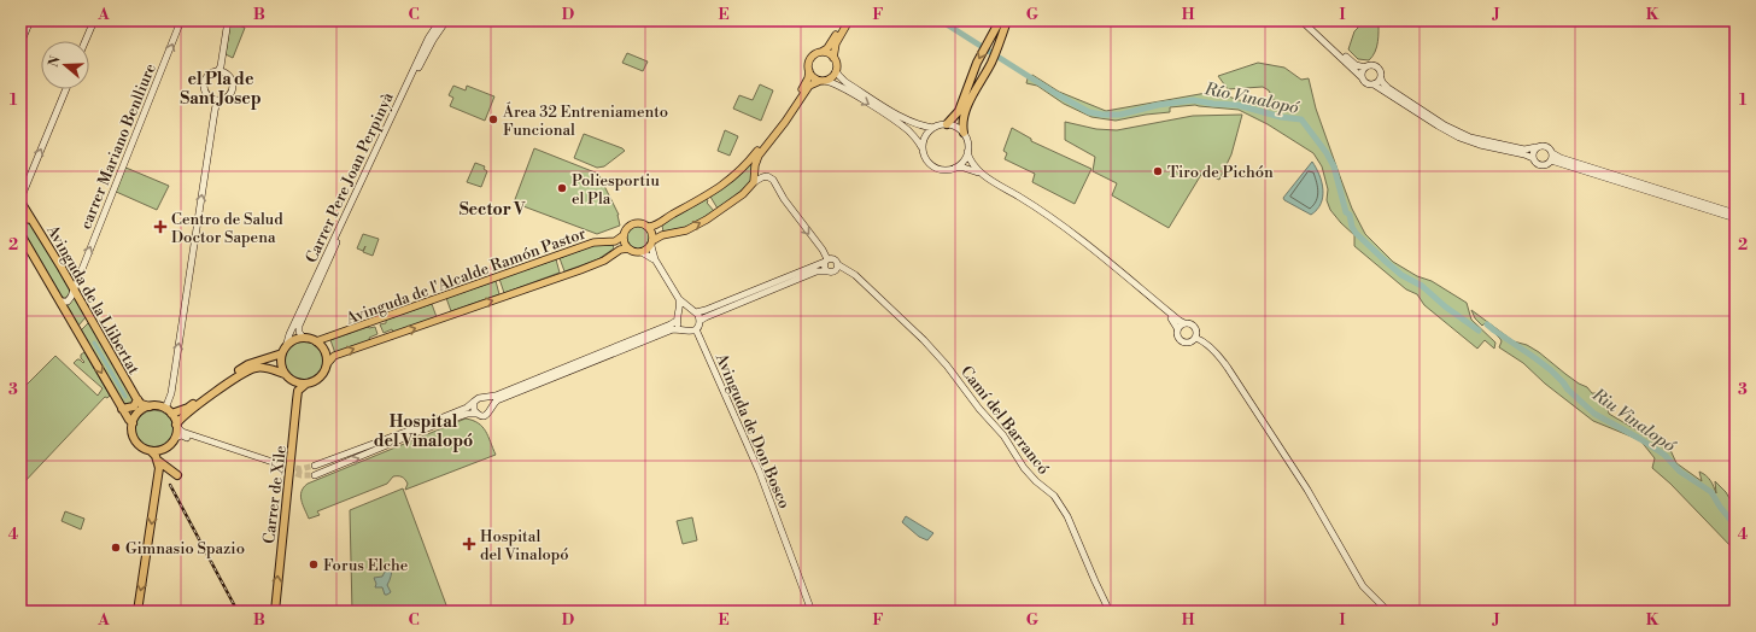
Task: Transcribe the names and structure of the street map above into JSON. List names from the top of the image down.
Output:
{
  "streets": {
    "highway": ["Avinguda de la Llibertat", "Carrer de Xile"],
    "main road": [
      "carrer Mariano Benlliure",
      "Carrer Pere Joan Perpinyà",
      "Avinguda de l'Alcalde Ramón Pastor",
      "Camí del Barrancó",
      "Avinguda de Don Bosco"
    ]
  },
  "crossings": [
    ["carrer Mariano Benlliure", "Avinguda de la Llibertat"],
    ["Carrer Pere Joan Perpinyà", "Avinguda de l'Alcalde Ramón Pastor"],
    ["Carrer Pere Joan Perpinyà", "Carrer de Xile"],
    ["Avinguda de l'Alcalde Ramón Pastor", "Carrer de Xile"]
  ],
  "one_way": ["carrer Mariano Benlliure", "Carrer de Xile"],
  "districts": ["el Pla de Sant Josep", "Sector V", "Hospital del Vinalopó"],
  "water": ["Río Vinalopó", "Riu Vinalopó"],
  "places": {
    "other": [
      "Área 32 Entreniamento Funcional",
      "Tiro de Pichón",
      "Poliesportiu el Pla",
      "Gimnasio Spazio",
      "Forus Elche"
    ],
    "health": ["Centro de Salud Doctor Sapena", "Hospital del Vinalopó"]
  },
  "north": "left",
  "grid": {
    "columns": [
      "A",
      "B",
      "C",
      "D",
      "E",
      "F",
      "G",
      "H",
      "I",
      "J",
      "K"
    ],
    "rows": [
      "1",
      "2",
      "3",
      "4"
    ]
  }
}
